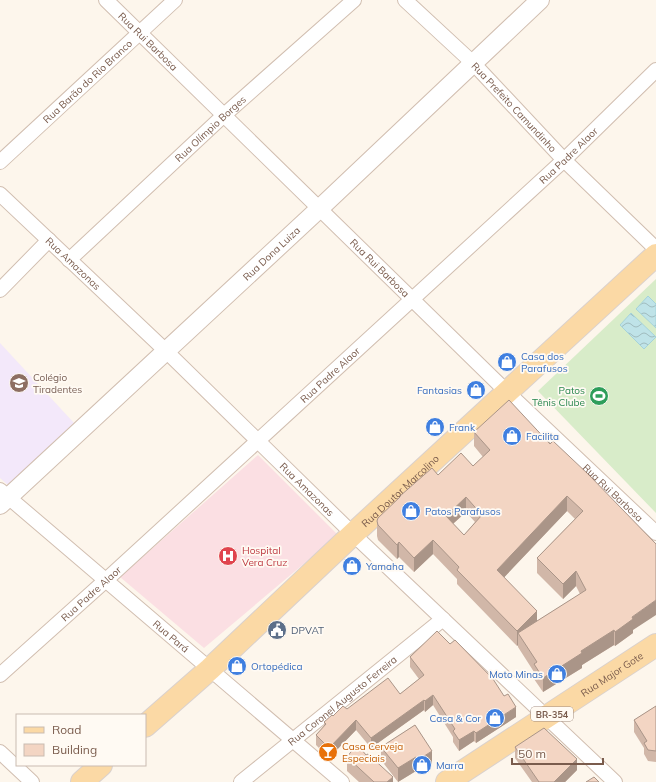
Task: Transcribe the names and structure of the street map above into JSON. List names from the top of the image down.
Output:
{
  "streets": {
    "main road": ["Rua Doutor Marcolino", "Rua Major Gote", "BR-354"],
    "street": [
      "Rua Rui Barbosa",
      "Rua Barão do Rio Branco",
      "Rua Prefeito Camundinho",
      "Rua Olímpio Borges",
      "Rua Padre Alaor",
      "Rua Dona Luiza",
      "Rua Amazonas",
      "Rua Pará",
      "Rua Coronel Augusto Ferreira"
    ]
  },
  "crossings": [
    ["Rua Rui Barbosa", "Rua Barão do Rio Branco"],
    ["Rua Rui Barbosa", "Rua Olímpio Borges"],
    ["Rua Rui Barbosa", "Rua Padre Alaor"],
    ["Rua Rui Barbosa", "Rua Dona Luiza"],
    ["Rua Rui Barbosa", "Rua Doutor Marcolino"],
    ["Rua Prefeito Camundinho", "Rua Padre Alaor"],
    ["Rua Prefeito Camundinho", "Rua Dona Luiza"],
    ["Rua Olímpio Borges", "Rua Amazonas"],
    ["Rua Padre Alaor", "Rua Amazonas"],
    ["Rua Padre Alaor", "Rua Pará"],
    ["Rua Dona Luiza", "Rua Amazonas"],
    ["Rua Dona Luiza", "Rua Pará"],
    ["Rua Amazonas", "Rua Doutor Marcolino"],
    ["Rua Amazonas", "Rua Major Gote"],
    ["Rua Amazonas", "Rua Coronel Augusto Ferreira"],
    ["Rua Doutor Marcolino", "Rua Pará"],
    ["Rua Pará", "Rua Coronel Augusto Ferreira"]
  ],
  "places": {
    "shop": [
      "Casa dos Parafusos",
      "Fantasias",
      "Frank",
      "Facilita",
      "Patos Parafusos",
      "Yamaha",
      "Ortopédica",
      "Moto Minas",
      "Casa & Cor",
      "Marra"
    ],
    "school or university": ["Colégio Tiradentes"],
    "sports": ["Patos Tênis Clube"],
    "hospital": ["Hospital Vera Cruz"],
    "public building": ["DPVAT"],
    "bar": ["Casa Cerveja Especiais"]
  },
  "legend": ["Road", "Building"],
  "scale_bar": "50 m"
}
